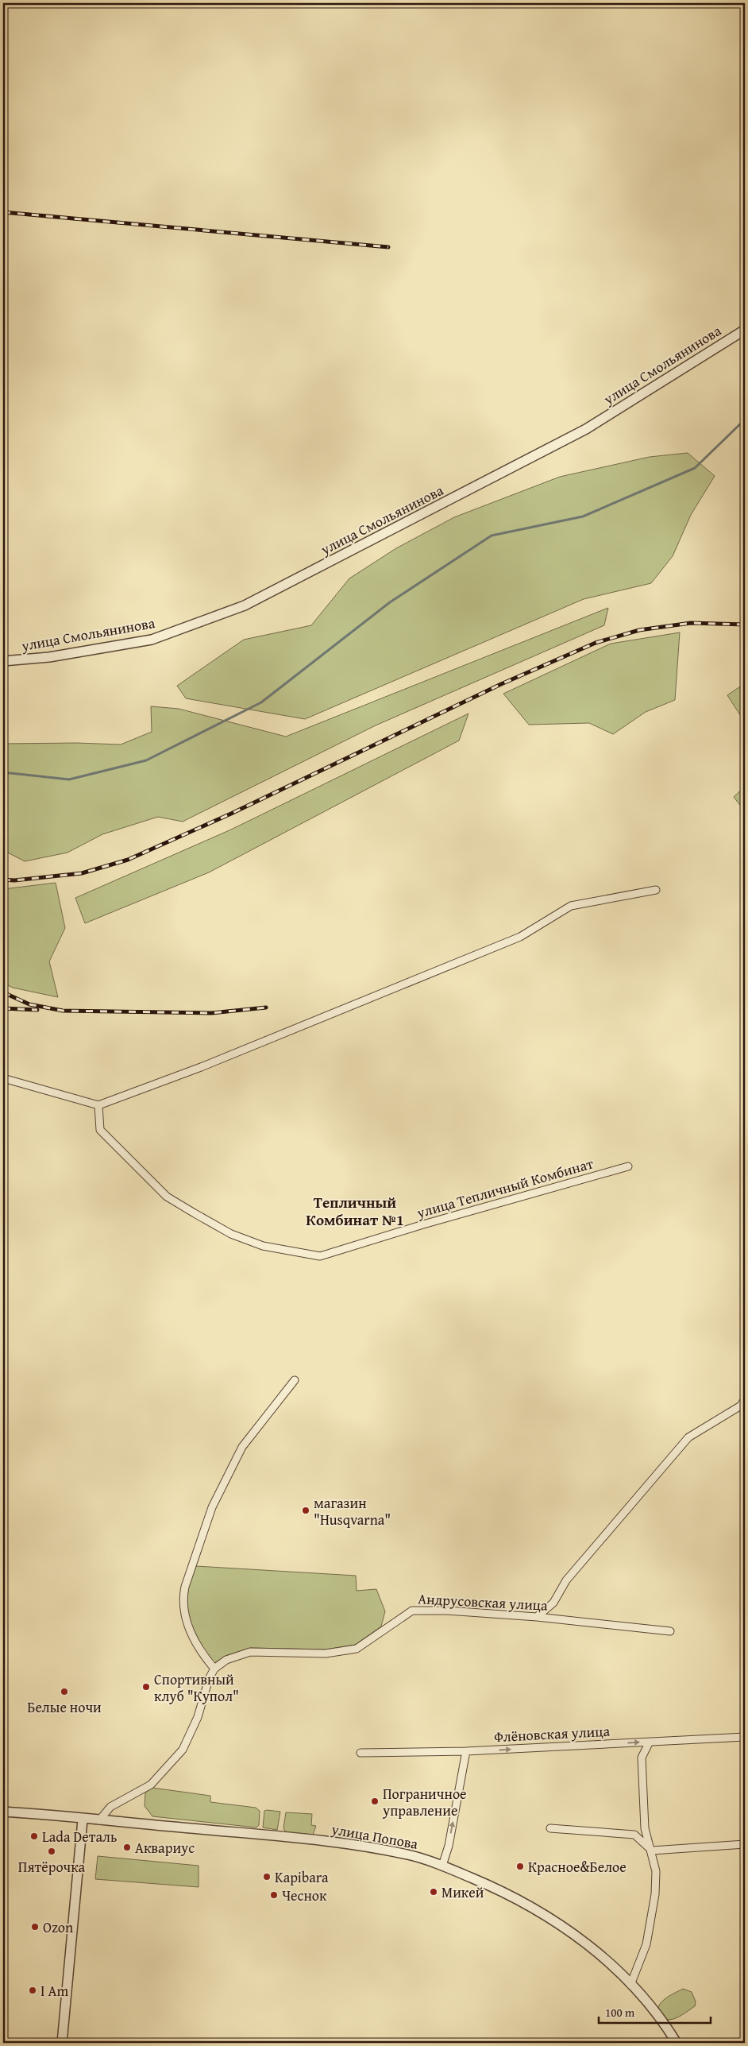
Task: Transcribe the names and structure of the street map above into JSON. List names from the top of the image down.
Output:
{
  "streets": {
    "street": [
      "улица Смольянинова",
      "улица Тепличный Комбинат",
      "Андрусовская улица",
      "Флёновская улица",
      "улица Попова"
    ]
  },
  "one_way": ["Флёновская улица"],
  "districts": ["Тепличный Комбинат №1"],
  "places": [
    "магазин \"Husqvarna\"",
    "Спортивный клуб \"Купол\"",
    "Белые ночи",
    "Пограничное управление",
    "Lada Dеталь",
    "Аквариус",
    "Пятёрочка",
    "Красное&Белое",
    "Kapibara",
    "Микей",
    "Чеснок",
    "Ozon",
    "I Am"
  ],
  "scale_bar": "100 m"
}
